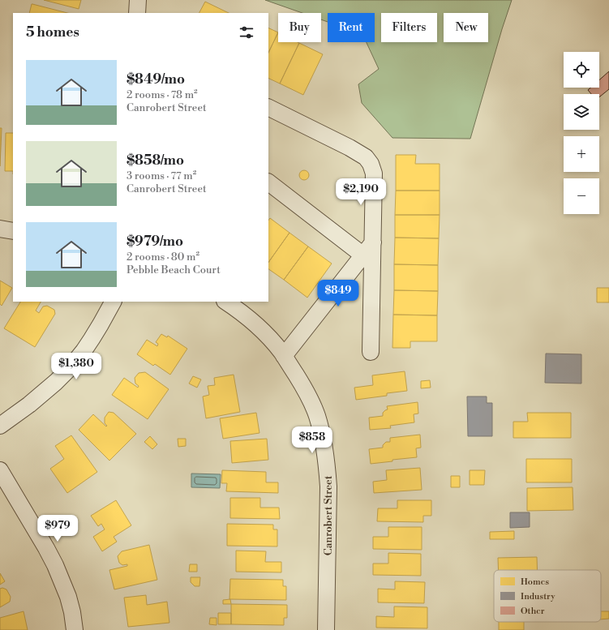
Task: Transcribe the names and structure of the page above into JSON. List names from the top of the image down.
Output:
{
  "streets": {
    "street": ["Canrobert Street"]
  },
  "legend": ["Homes", "Industry", "Other"],
  "page": {
    "chip": [
      "Buy",
      "Rent",
      "Filters",
      "New"
    ],
    "heading": "5 homes",
    "map_buttons": ["+", "−"],
    "list": [
      {
        "name": "$849/mo",
        "note": "2 rooms · 78 m² · Canrobert Street"
      },
      {
        "name": "$858/mo",
        "note": "3 rooms · 77 m² · Canrobert Street"
      },
      {
        "name": "$979/mo",
        "note": "2 rooms · 80 m² · Pebble Beach Court"
      }
    ],
    "price": [
      "$2,190",
      "$849",
      "$1,380",
      "$858",
      "$979"
    ]
  }
}
